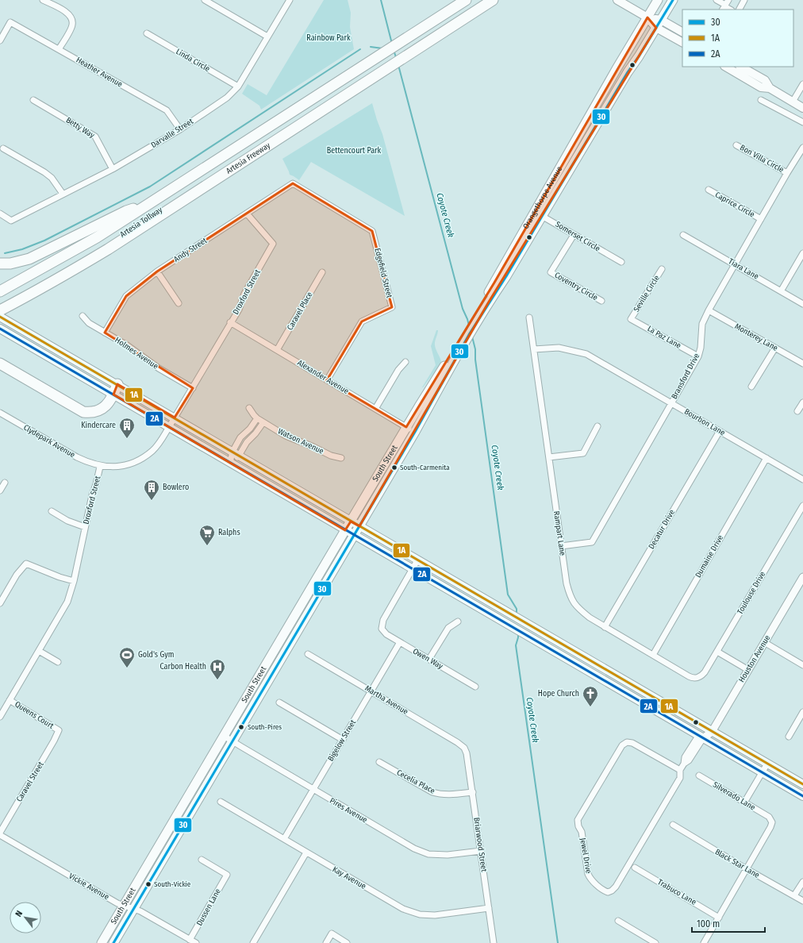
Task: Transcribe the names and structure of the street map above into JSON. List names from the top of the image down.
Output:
{
  "streets": {
    "highway": ["Artesia Freeway", "Artesia Tollway"],
    "main road": ["Orangethorpe Avenue", "South Street"],
    "street": [
      "Linda Circle",
      "Heather Avenue",
      "Betty Way",
      "Darvalle Street",
      "Bon Villa Circle",
      "Caprice Circle",
      "Somerset Circle",
      "Andy Street",
      "Tiara Lane",
      "Edgefield Street",
      "Coventry Circle",
      "Droxford Street",
      "Seville Circle",
      "Caravel Place",
      "La Paz Lane",
      "Monterey Lane",
      "Holmes Avenue",
      "Bransford Drive",
      "Alexander Avenue",
      "Bourbon Lane",
      "Clydepark Avenue",
      "Watson Avenue",
      "Decatur Drive",
      "Rampart Lane",
      "Dumaine Drive",
      "Toulouse Drive",
      "Owen Way",
      "Houston Avenue",
      "Martha Avenue",
      "Queens Court",
      "Bigelow Street",
      "Caravel Street",
      "Cecelia Place",
      "Silverado Lane",
      "Pires Avenue",
      "Briarwood Street",
      "Jewel Drive",
      "Black Star Lane",
      "Kay Avenue",
      "Vickie Avenue",
      "Trabuco Lane",
      "Dussen Lane"
    ]
  },
  "crossings": [
    ["Linda Circle", "Darvalle Street"],
    ["Heather Avenue", "Darvalle Street"],
    ["Betty Way", "Darvalle Street"],
    ["Artesia Freeway", "Artesia Tollway"],
    ["Bon Villa Circle", "Bransford Drive"],
    ["Orangethorpe Avenue", "Somerset Circle"],
    ["Orangethorpe Avenue", "Alexander Avenue"],
    ["Orangethorpe Avenue", "South Street"],
    ["Caprice Circle", "Bransford Drive"],
    ["Somerset Circle", "Coventry Circle"],
    ["Andy Street", "Edgefield Street"],
    ["Andy Street", "Droxford Street"],
    ["Andy Street", "Holmes Avenue"],
    ["Tiara Lane", "Bransford Drive"],
    ["Edgefield Street", "Alexander Avenue"],
    ["Droxford Street", "Holmes Avenue"],
    ["Droxford Street", "Alexander Avenue"],
    ["Droxford Street", "Clydepark Avenue"],
    ["Droxford Street", "Queens Court"],
    ["Seville Circle", "La Paz Lane"],
    ["Caravel Place", "Alexander Avenue"],
    ["La Paz Lane", "Bransford Drive"],
    ["Monterey Lane", "Bransford Drive"],
    ["Bransford Drive", "Bourbon Lane"],
    ["Bransford Drive", "Rampart Lane"],
    ["Alexander Avenue", "South Street"],
    ["Bourbon Lane", "Decatur Drive"],
    ["Bourbon Lane", "Rampart Lane"],
    ["Bourbon Lane", "Dumaine Drive"],
    ["South Street", "Pires Avenue"],
    ["South Street", "Vickie Avenue"],
    ["Decatur Drive", "Rampart Lane"],
    ["Rampart Lane", "Dumaine Drive"],
    ["Rampart Lane", "Toulouse Drive"],
    ["Owen Way", "Bigelow Street"],
    ["Houston Avenue", "Jewel Drive"],
    ["Martha Avenue", "Bigelow Street"],
    ["Martha Avenue", "Briarwood Street"],
    ["Queens Court", "Caravel Street"],
    ["Bigelow Street", "Pires Avenue"],
    ["Bigelow Street", "Kay Avenue"],
    ["Caravel Street", "Vickie Avenue"],
    ["Cecelia Place", "Briarwood Street"],
    ["Silverado Lane", "Black Star Lane"],
    ["Pires Avenue", "Briarwood Street"],
    ["Briarwood Street", "Kay Avenue"],
    ["Vickie Avenue", "Dussen Lane"]
  ],
  "water": ["Coyote Creek"],
  "parks": ["Rainbow Park", "Bettencourt Park"],
  "places": {
    "building": ["Kindercare", "Bowlero"],
    "other": ["South-Carmenita", "South-Pires", "South-Vickie"],
    "supermarket": ["Ralphs"],
    "sports": ["Gold's Gym"],
    "hospital": ["Carbon Health"],
    "church": ["Hope Church"]
  },
  "lines": ["transit line 30", "transit line 1A", "transit line 2A"],
  "legend": ["30", "1A", "2A"],
  "scale_bar": "100 m",
  "north": "top left"
}
